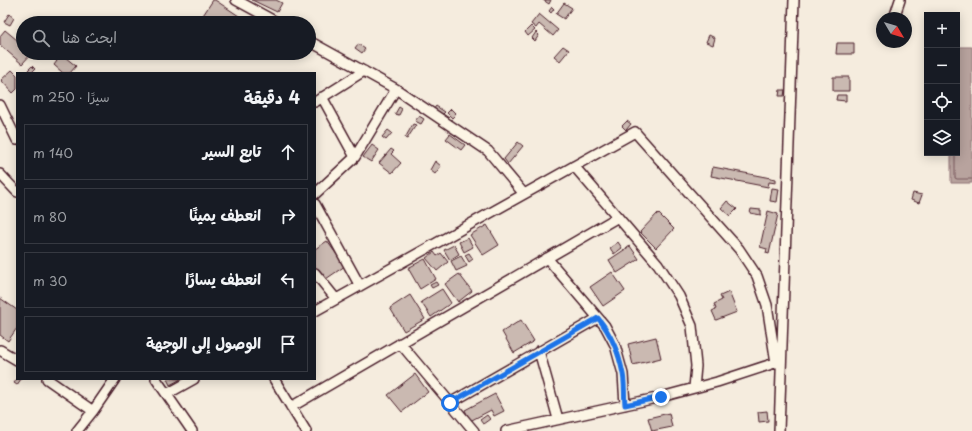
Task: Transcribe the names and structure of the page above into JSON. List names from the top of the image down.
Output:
{
  "north": "bottom right",
  "page": {
    "map_buttons": ["+", "−"],
    "search": "ابحث هنا",
    "heading": ["4 دقيقة", "سيرًا · 250 m"],
    "list": [
      ["تابع السير", "140 m"],
      ["انعطف يمينًا", "80 m"],
      ["انعطف يسارًا", "30 m"],
      "الوصول إلى الوجهة"
    ]
  }
}
